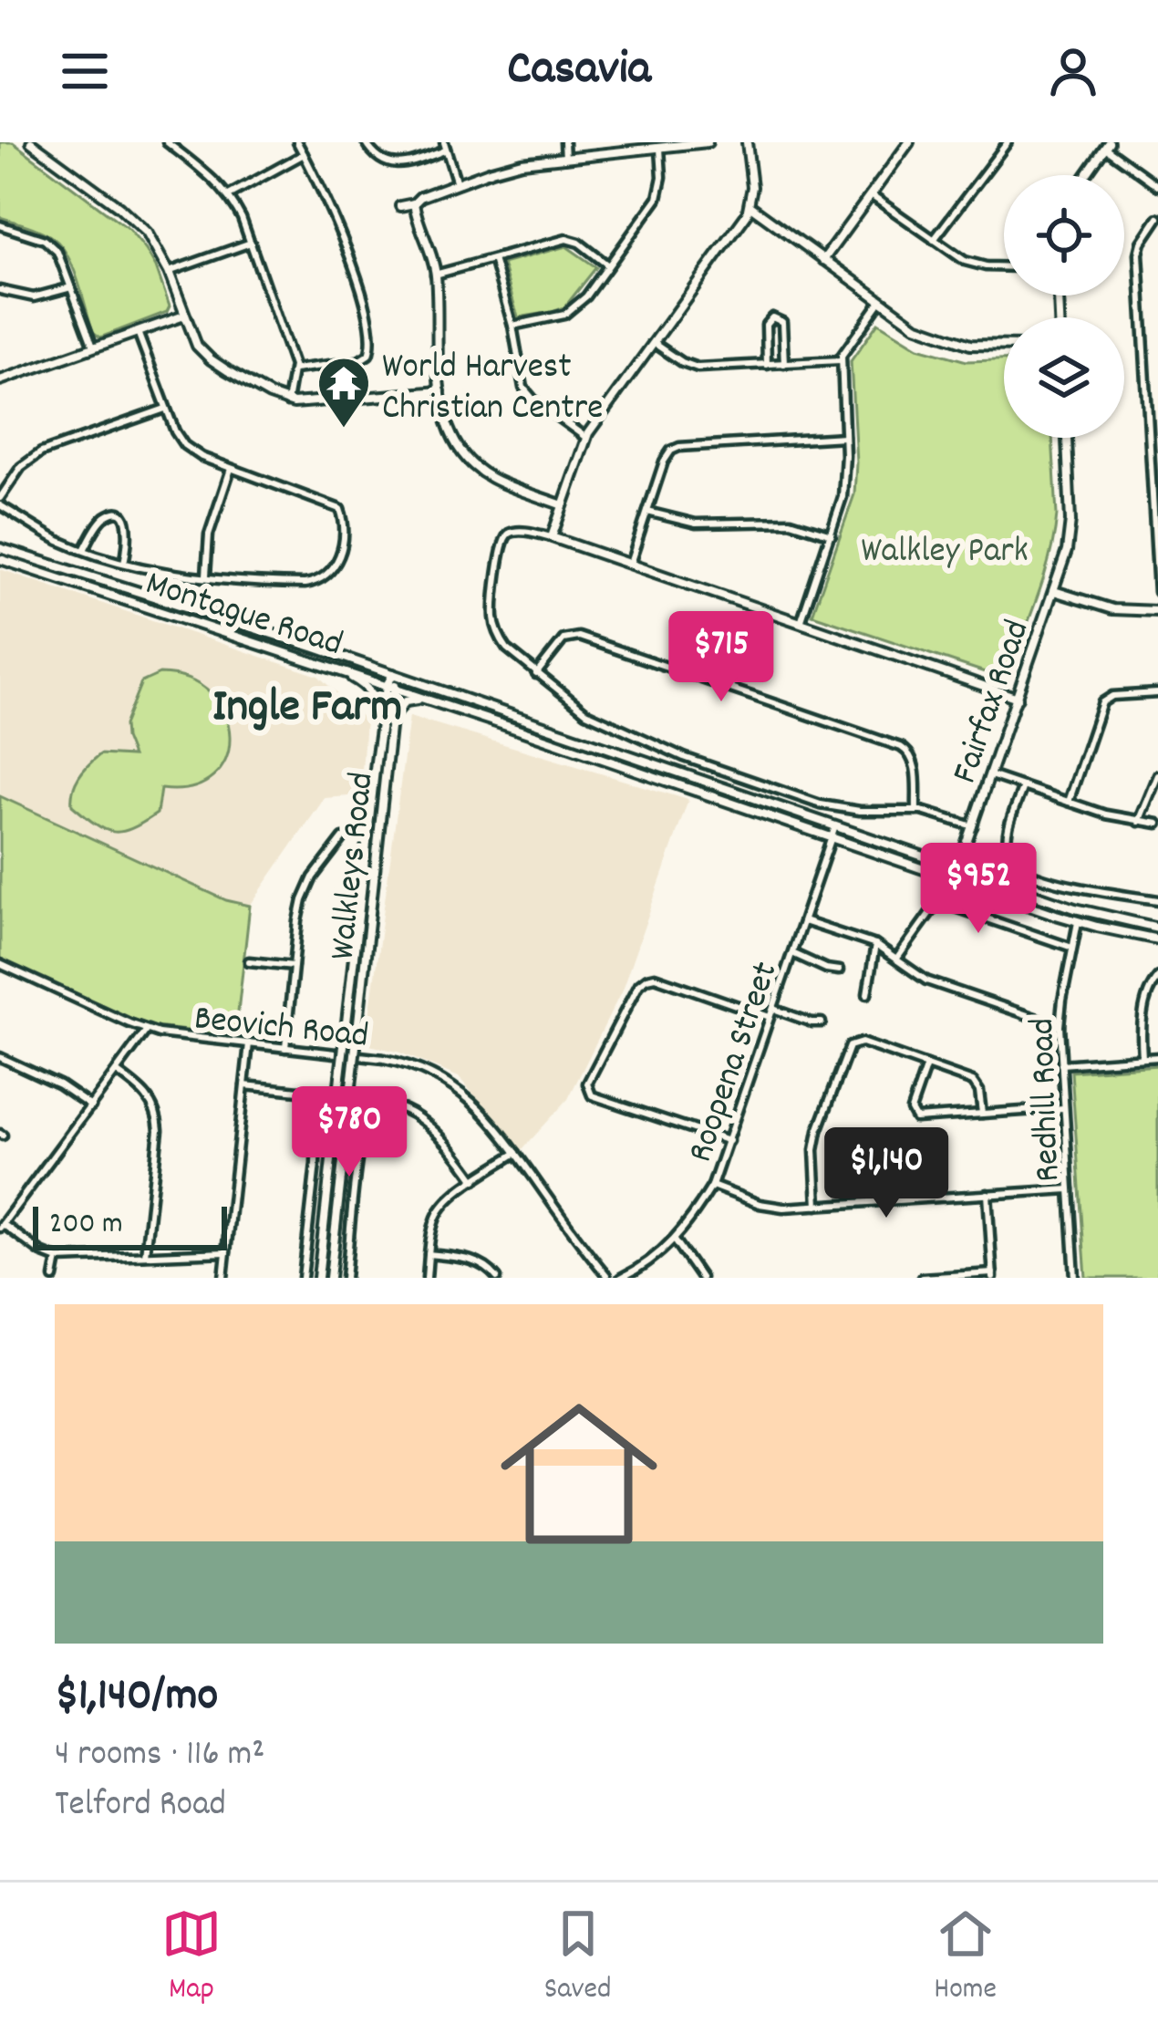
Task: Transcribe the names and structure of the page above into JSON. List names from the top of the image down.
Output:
{
  "streets": {
    "main road": ["Montague Road", "Fairfax Road", "Walkleys Road"],
    "street": ["Beovich Road", "Roopena Street", "Redhill Road"]
  },
  "crossings": [
    ["Montague Road", "Fairfax Road"],
    ["Montague Road", "Walkleys Road"],
    ["Montague Road", "Roopena Street"],
    ["Montague Road", "Redhill Road"]
  ],
  "districts": ["Ingle Farm"],
  "parks": ["Walkley Park"],
  "places": {
    "temple": ["World Harvest Christian Centre"]
  },
  "scale_bar": "200 m",
  "page": {
    "header": "Casavia",
    "price": [
      "$715",
      "$952",
      "$780",
      "$1,140"
    ],
    "scale": "200 m",
    "list": [
      {
        "name": "$1,140/mo",
        "note": "4 rooms · 116 m² · Telford Road"
      }
    ],
    "tabs": ["Map", "Saved", "Home"]
  }
}
